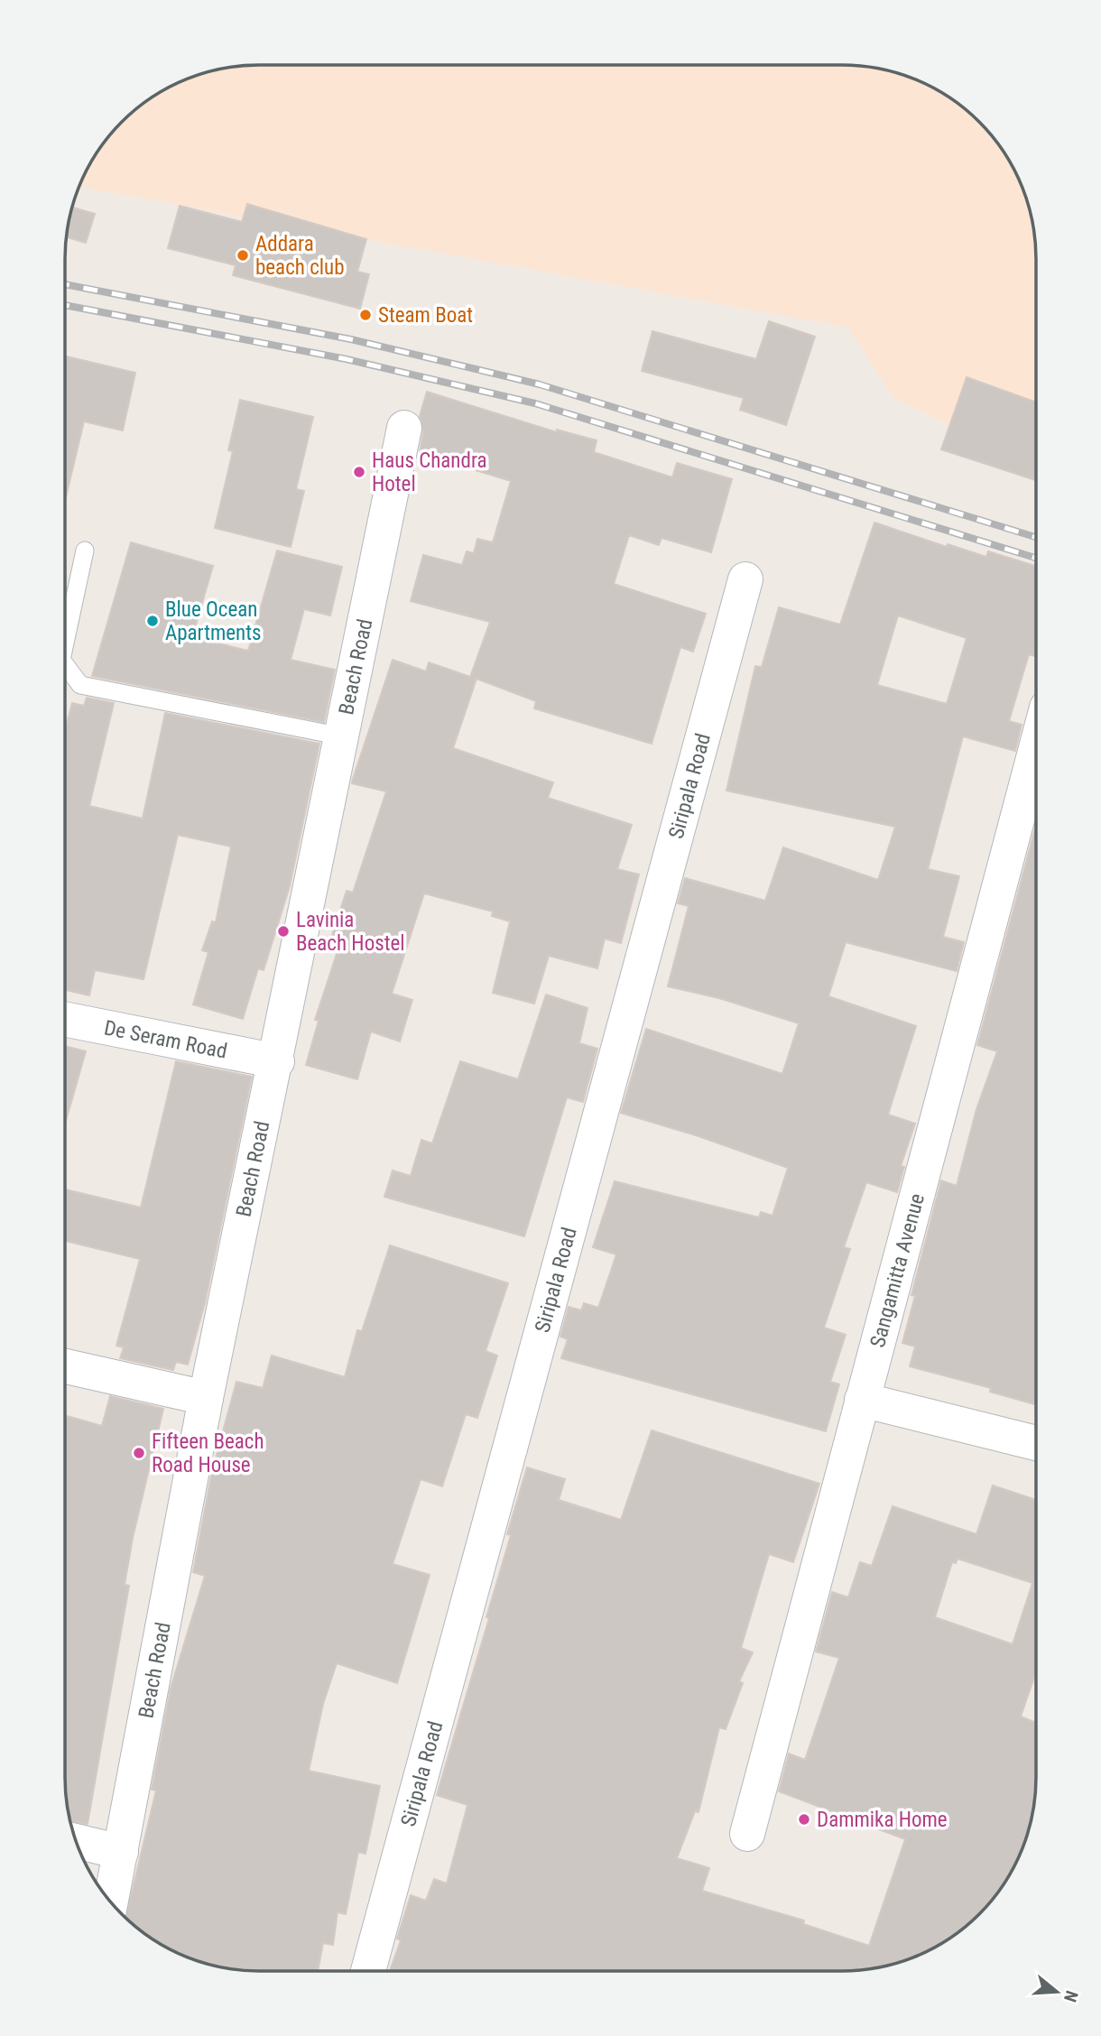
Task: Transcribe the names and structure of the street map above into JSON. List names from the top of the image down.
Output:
{
  "streets": {
    "street": [
      "Beach Road",
      "Siripala Road",
      "De Seram Road",
      "Sangamitta Avenue"
    ]
  },
  "crossings": [
    ["Beach Road", "De Seram Road"]
  ],
  "places": [
    "Addara beach club",
    "Steam Boat",
    "Haus Chandra Hotel",
    "Blue Ocean Apartments",
    "Lavinia Beach Hostel",
    "Fifteen Beach Road House",
    "Dammika Home"
  ],
  "north": "right"
}
